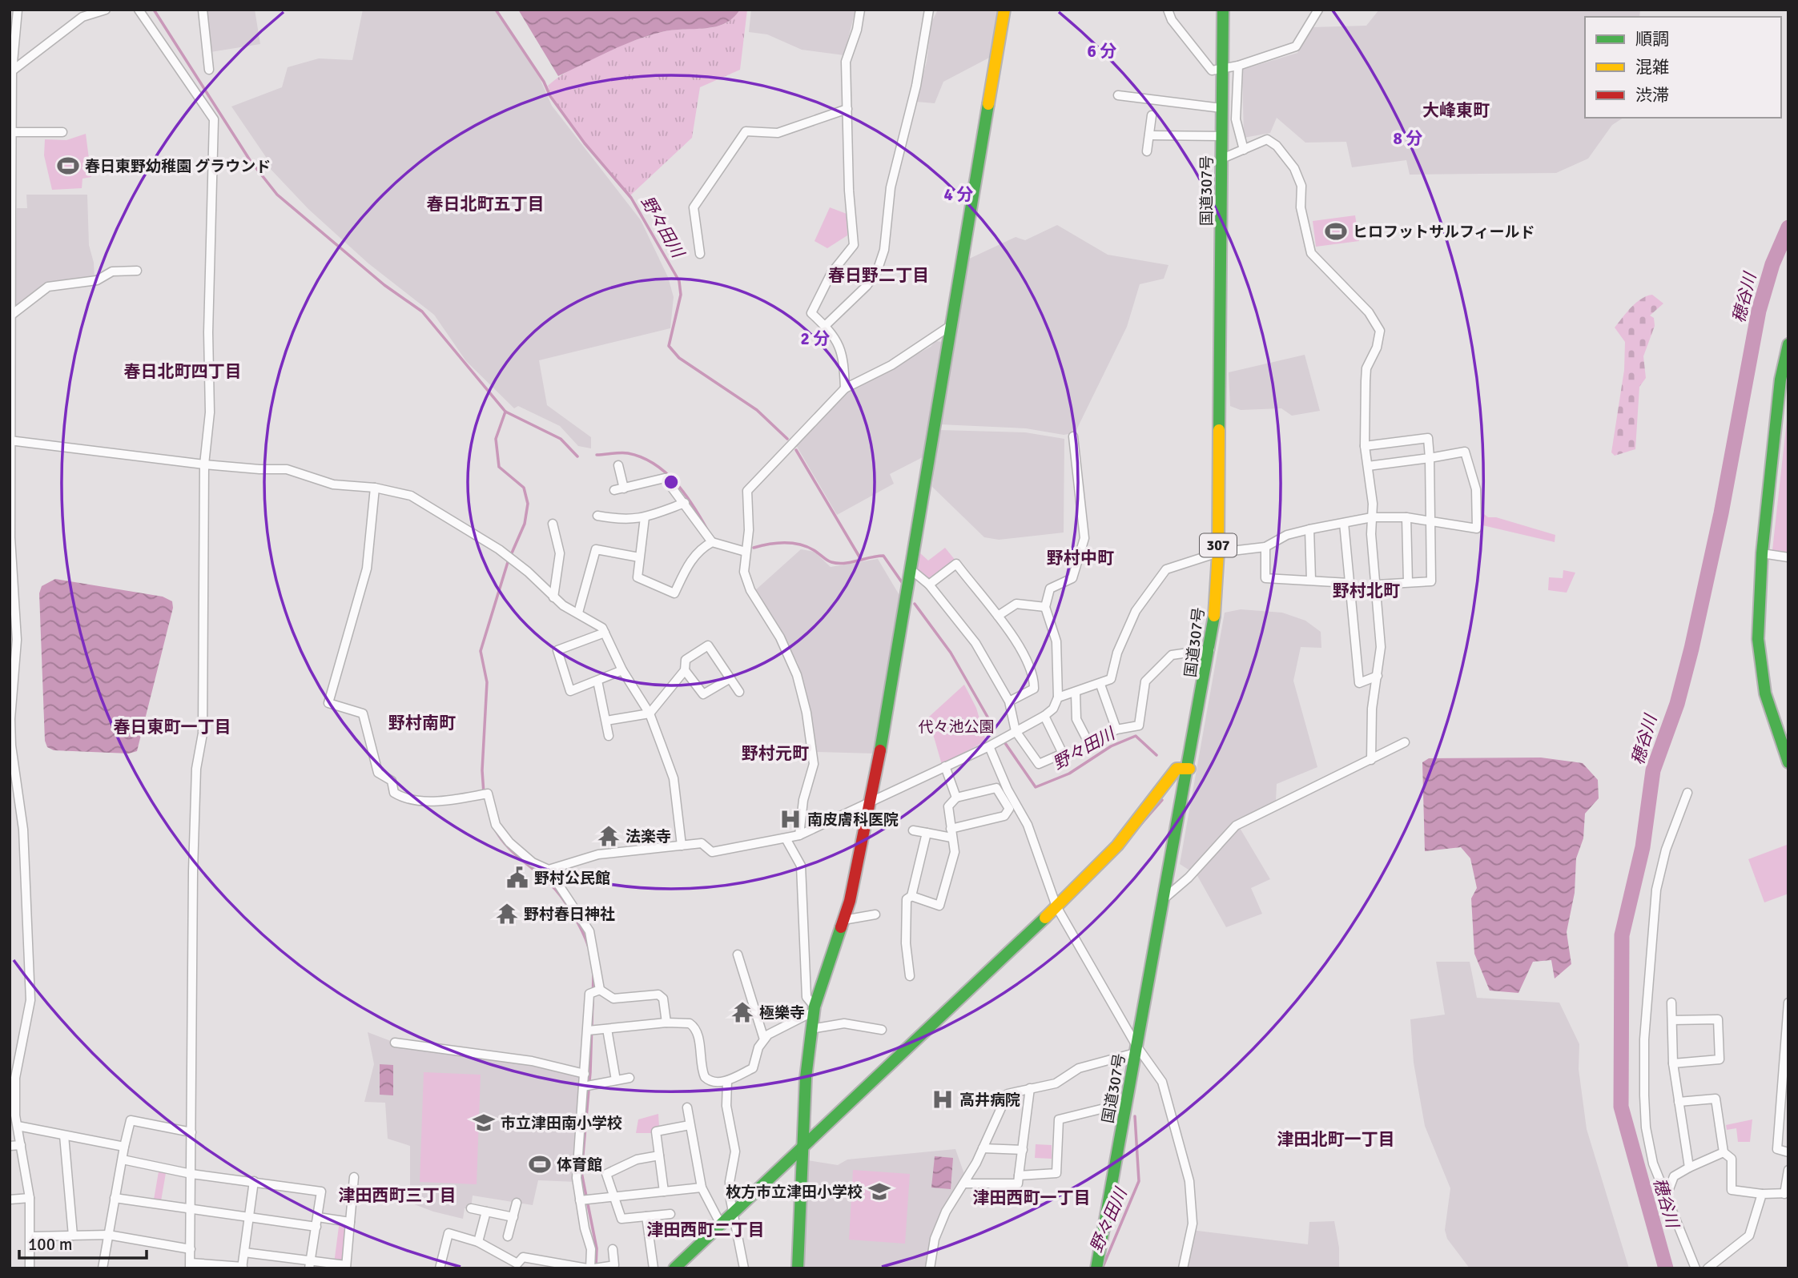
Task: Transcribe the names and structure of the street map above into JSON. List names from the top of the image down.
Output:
{
  "streets": {
    "main road": ["国道307号", "307"]
  },
  "districts": [
    "大峰東町",
    "春日北町五丁目",
    "春日野二丁目",
    "春日北町四丁目",
    "野村中町",
    "野村北町",
    "野村南町",
    "春日東町一丁目",
    "野村元町",
    "津田北町一丁目",
    "津田西町三丁目",
    "津田西町一丁目",
    "津田西町二丁目"
  ],
  "water": ["野々田川", "穂谷川"],
  "parks": ["代々池公園"],
  "places": {
    "sports": ["春日東野幼稚園 グラウンド", "ヒロフットサルフィールド", "体育館"],
    "hospital": ["南皮膚科医院", "高井病院"],
    "temple": ["法楽寺", "野村春日神社", "極樂寺"],
    "public building": ["野村公民館"],
    "school or university": ["市立津田南小学校", "枚方市立津田小学校"]
  },
  "legend": ["順調", "混雑", "渋滞"],
  "scale_bar": "100 m",
  "rings": [
    "6 分",
    "8 分",
    "4 分",
    "2 分"
  ]
}
